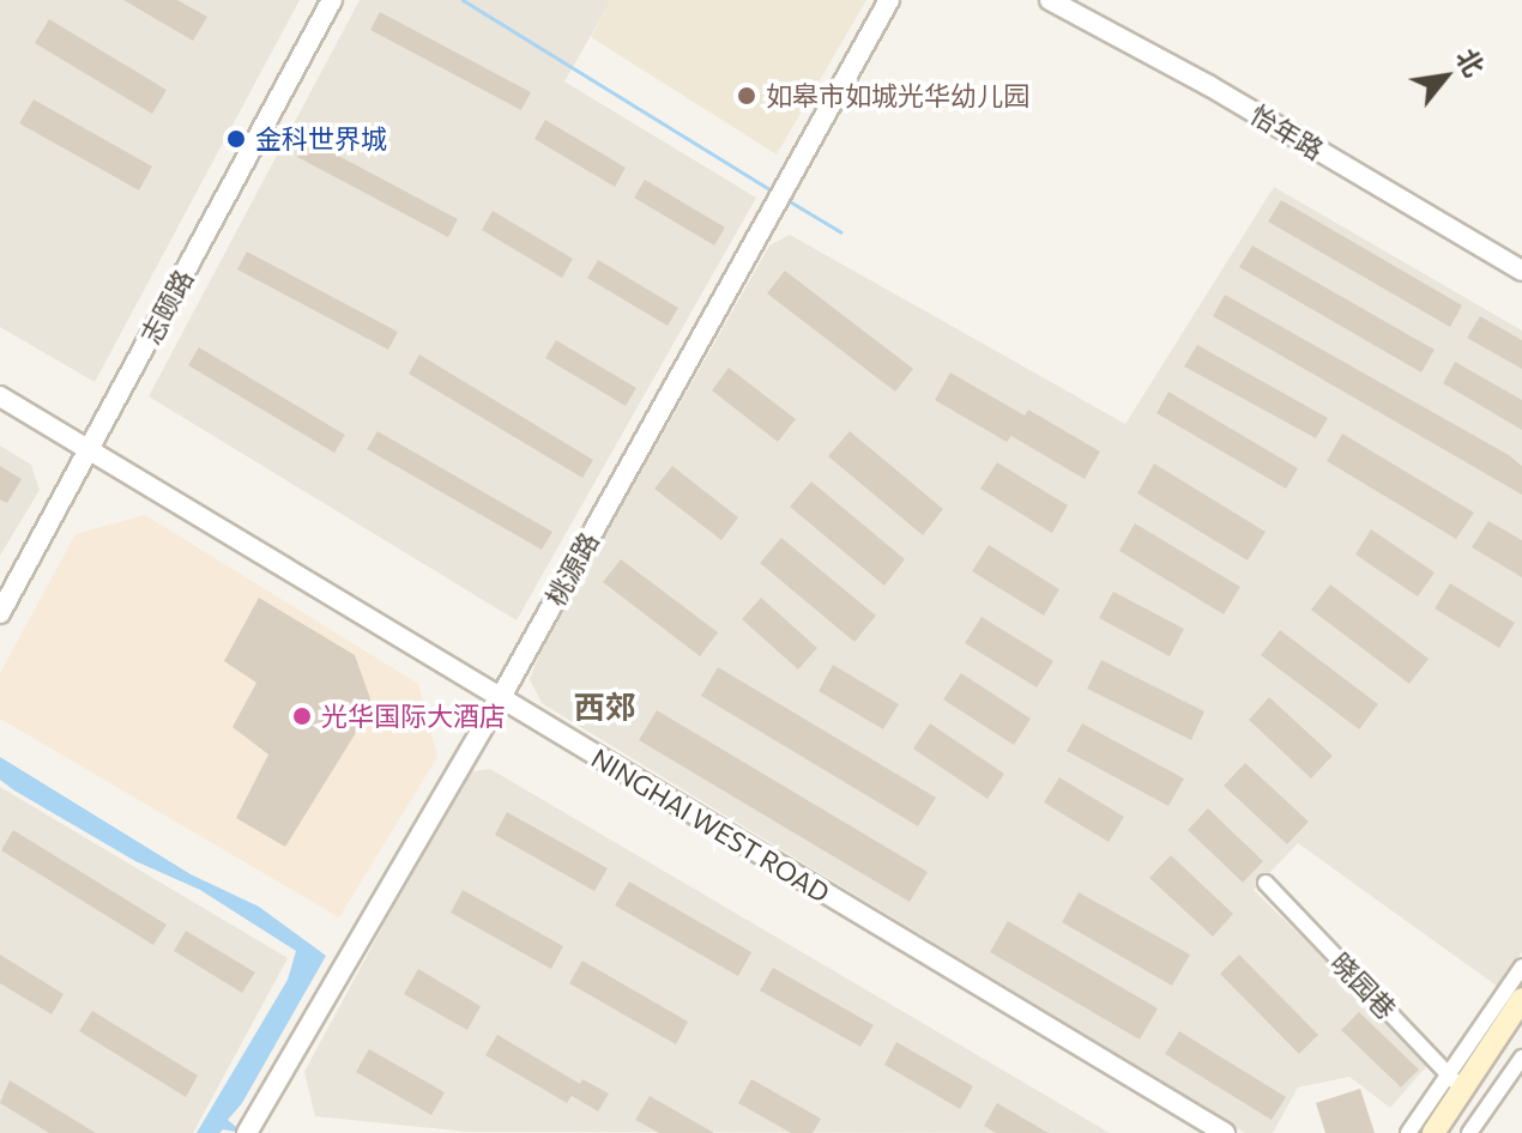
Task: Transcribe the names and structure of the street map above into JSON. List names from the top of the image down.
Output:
{
  "streets": {
    "street": [
      "怡年路",
      "志颐路",
      "桃源路",
      "NINGHAI WEST ROAD",
      "晓园巷"
    ]
  },
  "crossings": [
    ["志颐路", "NINGHAI WEST ROAD"],
    ["桃源路", "NINGHAI WEST ROAD"]
  ],
  "districts": ["西郊"],
  "places": ["如皋市如城光华幼儿园", "金科世界城", "光华国际大酒店"],
  "north": "top right"
}
